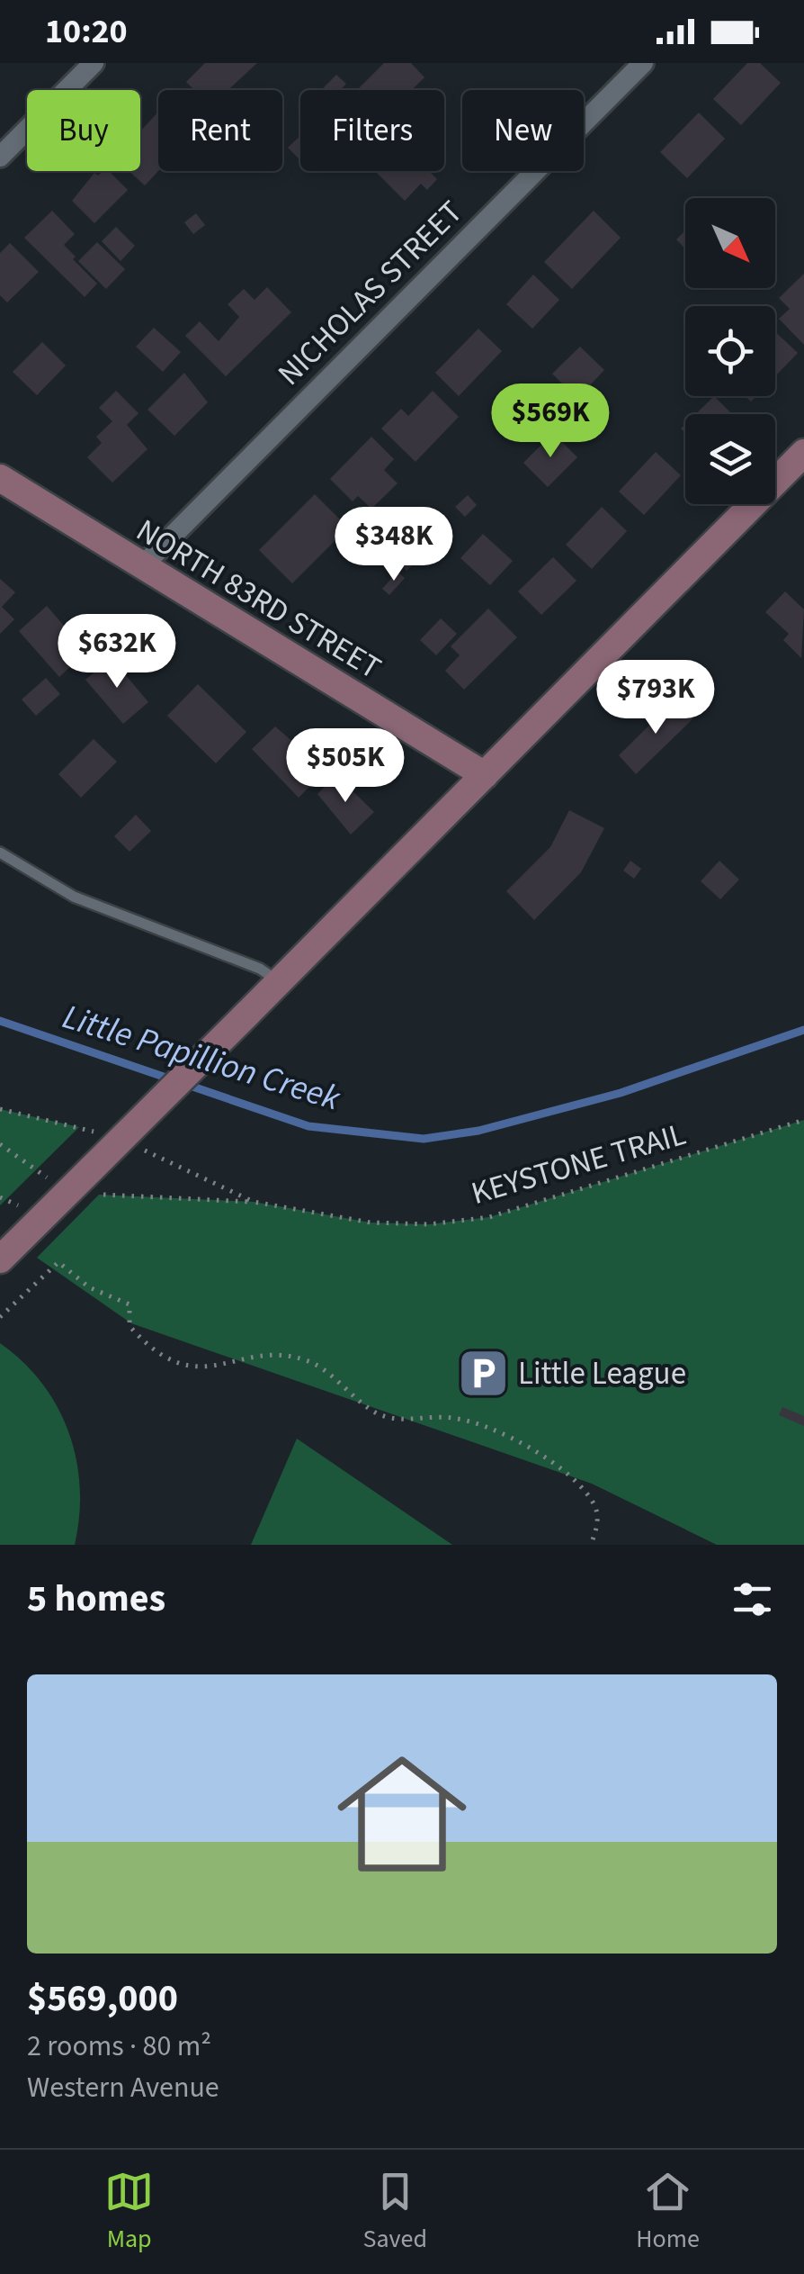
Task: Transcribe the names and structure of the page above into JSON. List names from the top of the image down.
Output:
{
  "streets": {
    "street": ["NICHOLAS STREET", "NORTH 83RD STREET"],
    "path": ["KEYSTONE TRAIL"]
  },
  "crossings": [
    ["NICHOLAS STREET", "NORTH 83RD STREET"]
  ],
  "water": ["Little Papillion Creek"],
  "places": {
    "parking": ["Little League"]
  },
  "north": "bottom right",
  "page": {
    "status": "10:20",
    "chip": [
      "Buy",
      "Rent",
      "Filters",
      "New"
    ],
    "price": [
      "$569K",
      "$348K",
      "$632K",
      "$793K",
      "$505K"
    ],
    "heading": "5 homes",
    "list": [
      {
        "name": "$569,000",
        "note": "2 rooms · 80 m² · Western Avenue"
      }
    ],
    "tabs": ["Map", "Saved", "Home"]
  }
}
